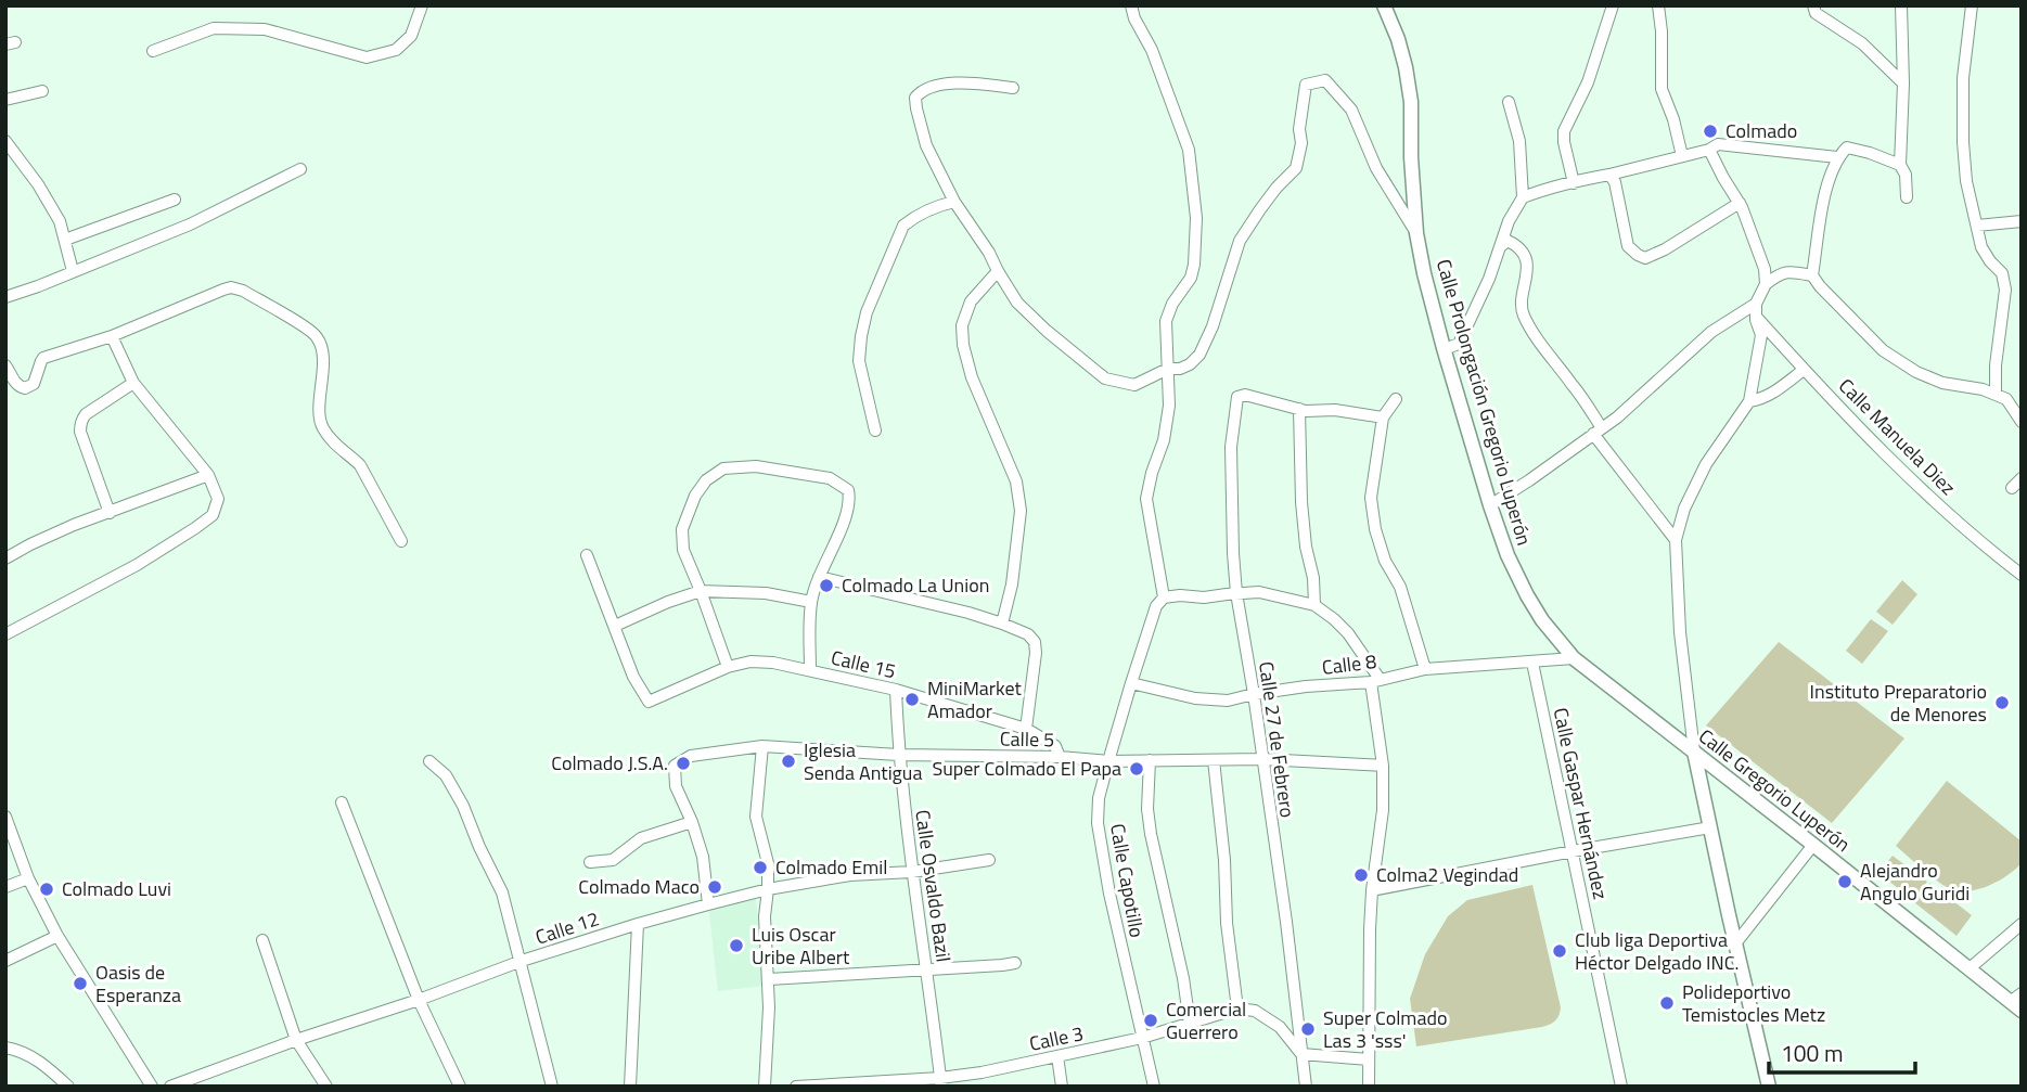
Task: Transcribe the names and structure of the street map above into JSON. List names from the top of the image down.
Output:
{
  "streets": {
    "street": [
      "Calle Prolongación Gregorio Luperón",
      "Calle Manuela Diez",
      "Calle 15",
      "Calle 8",
      "Calle 5",
      "Calle 27 de Febrero",
      "Calle Gregorio Luperón",
      "Calle Gaspar Hernández",
      "Calle Capotillo",
      "Calle Osvaldo Bazil",
      "Calle 12",
      "Calle 3"
    ]
  },
  "crossings": [
    ["Calle Prolongación Gregorio Luperón", "Calle 8"],
    ["Calle Prolongación Gregorio Luperón", "Calle Gregorio Luperón"],
    ["Calle 15", "Calle 5"],
    ["Calle 15", "Calle Osvaldo Bazil"],
    ["Calle 8", "Calle 27 de Febrero"],
    ["Calle 8", "Calle Gregorio Luperón"],
    ["Calle 8", "Calle Gaspar Hernández"],
    ["Calle 8", "Calle Capotillo"],
    ["Calle 5", "Calle 27 de Febrero"],
    ["Calle 5", "Calle Capotillo"],
    ["Calle 5", "Calle Osvaldo Bazil"],
    ["Calle Capotillo", "Calle 3"],
    ["Calle Osvaldo Bazil", "Calle 12"],
    ["Calle Osvaldo Bazil", "Calle 3"]
  ],
  "places": [
    "Colmado",
    "Colmado La Union",
    "MiniMarket Amador",
    "Instituto Preparatorio de Menores",
    "Iglesia Senda Antigua",
    "Colmado J.S.A.",
    "Super Colmado El Papa",
    "Colmado Emil",
    "Colma2 Vegindad",
    "Alejandro Angulo Guridi",
    "Colmado Maco",
    "Colmado Luvi",
    "Luis Oscar Uribe Albert",
    "Club liga Deportiva Héctor Delgado INC.",
    "Oasis de Esperanza",
    "Polideportivo Temistocles Metz",
    "Comercial Guerrero",
    "Super Colmado Las 3 'sss'"
  ],
  "scale_bar": "100 m"
}
